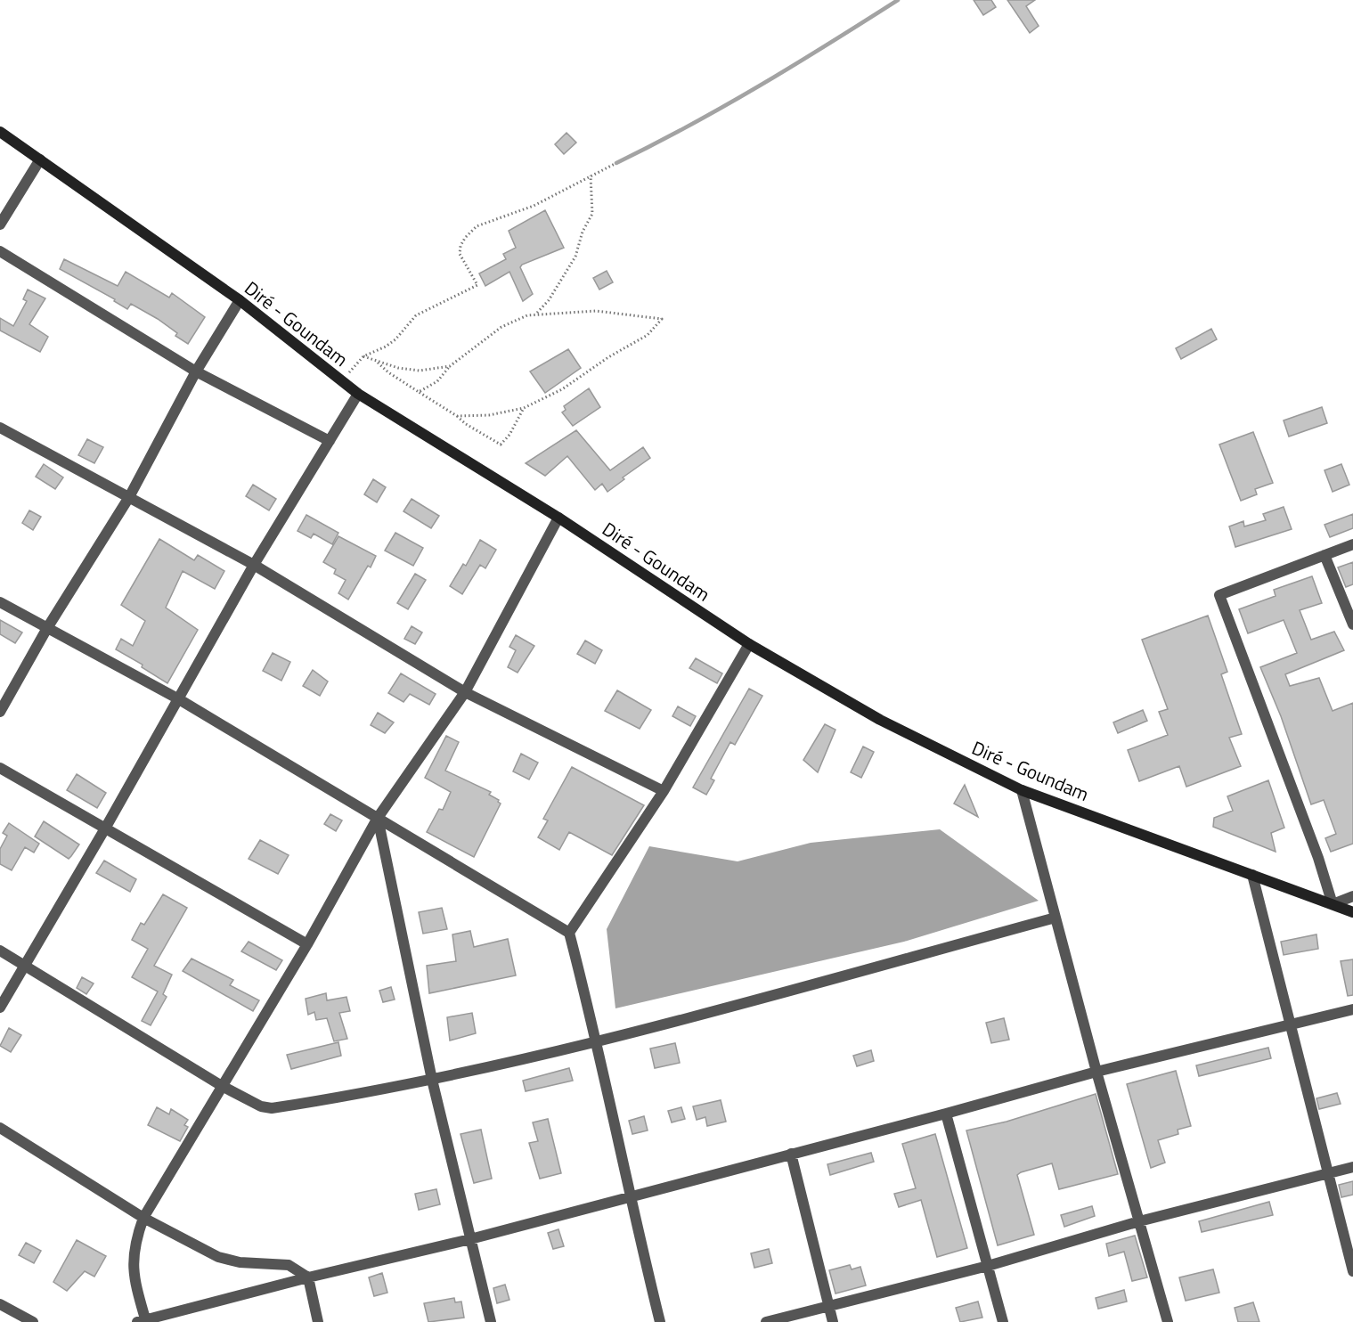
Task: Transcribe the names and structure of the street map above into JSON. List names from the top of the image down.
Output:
{
  "streets": {
    "main road": ["Diré - Goundam"]
  }
}
